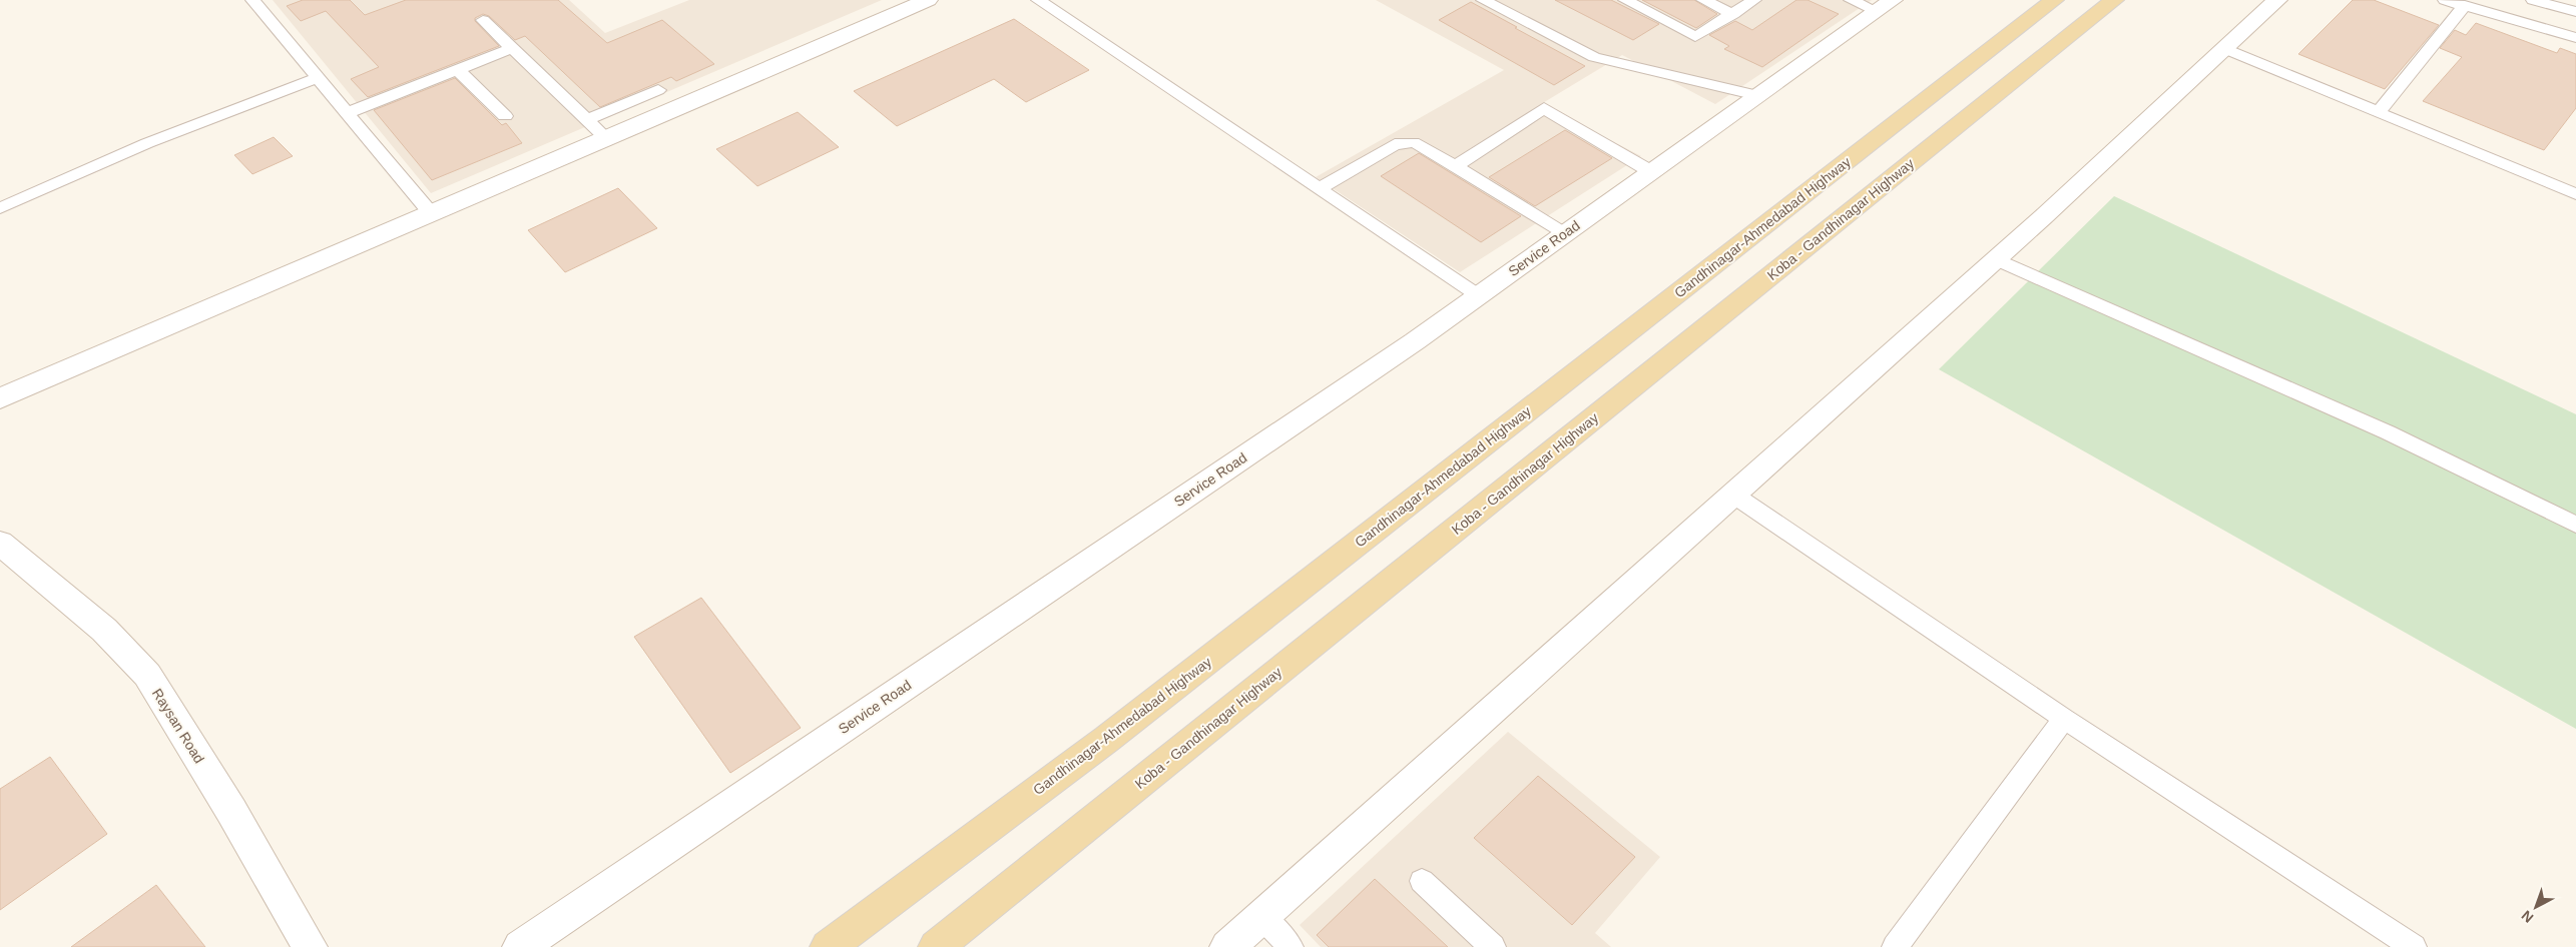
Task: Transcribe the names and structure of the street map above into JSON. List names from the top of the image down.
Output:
{
  "streets": {
    "main road": ["Koba - Gandhinagar Highway", "Gandhinagar-Ahmedabad Highway"],
    "street": ["Service Road", "Raysan Road"]
  },
  "north": "bottom left"
}
